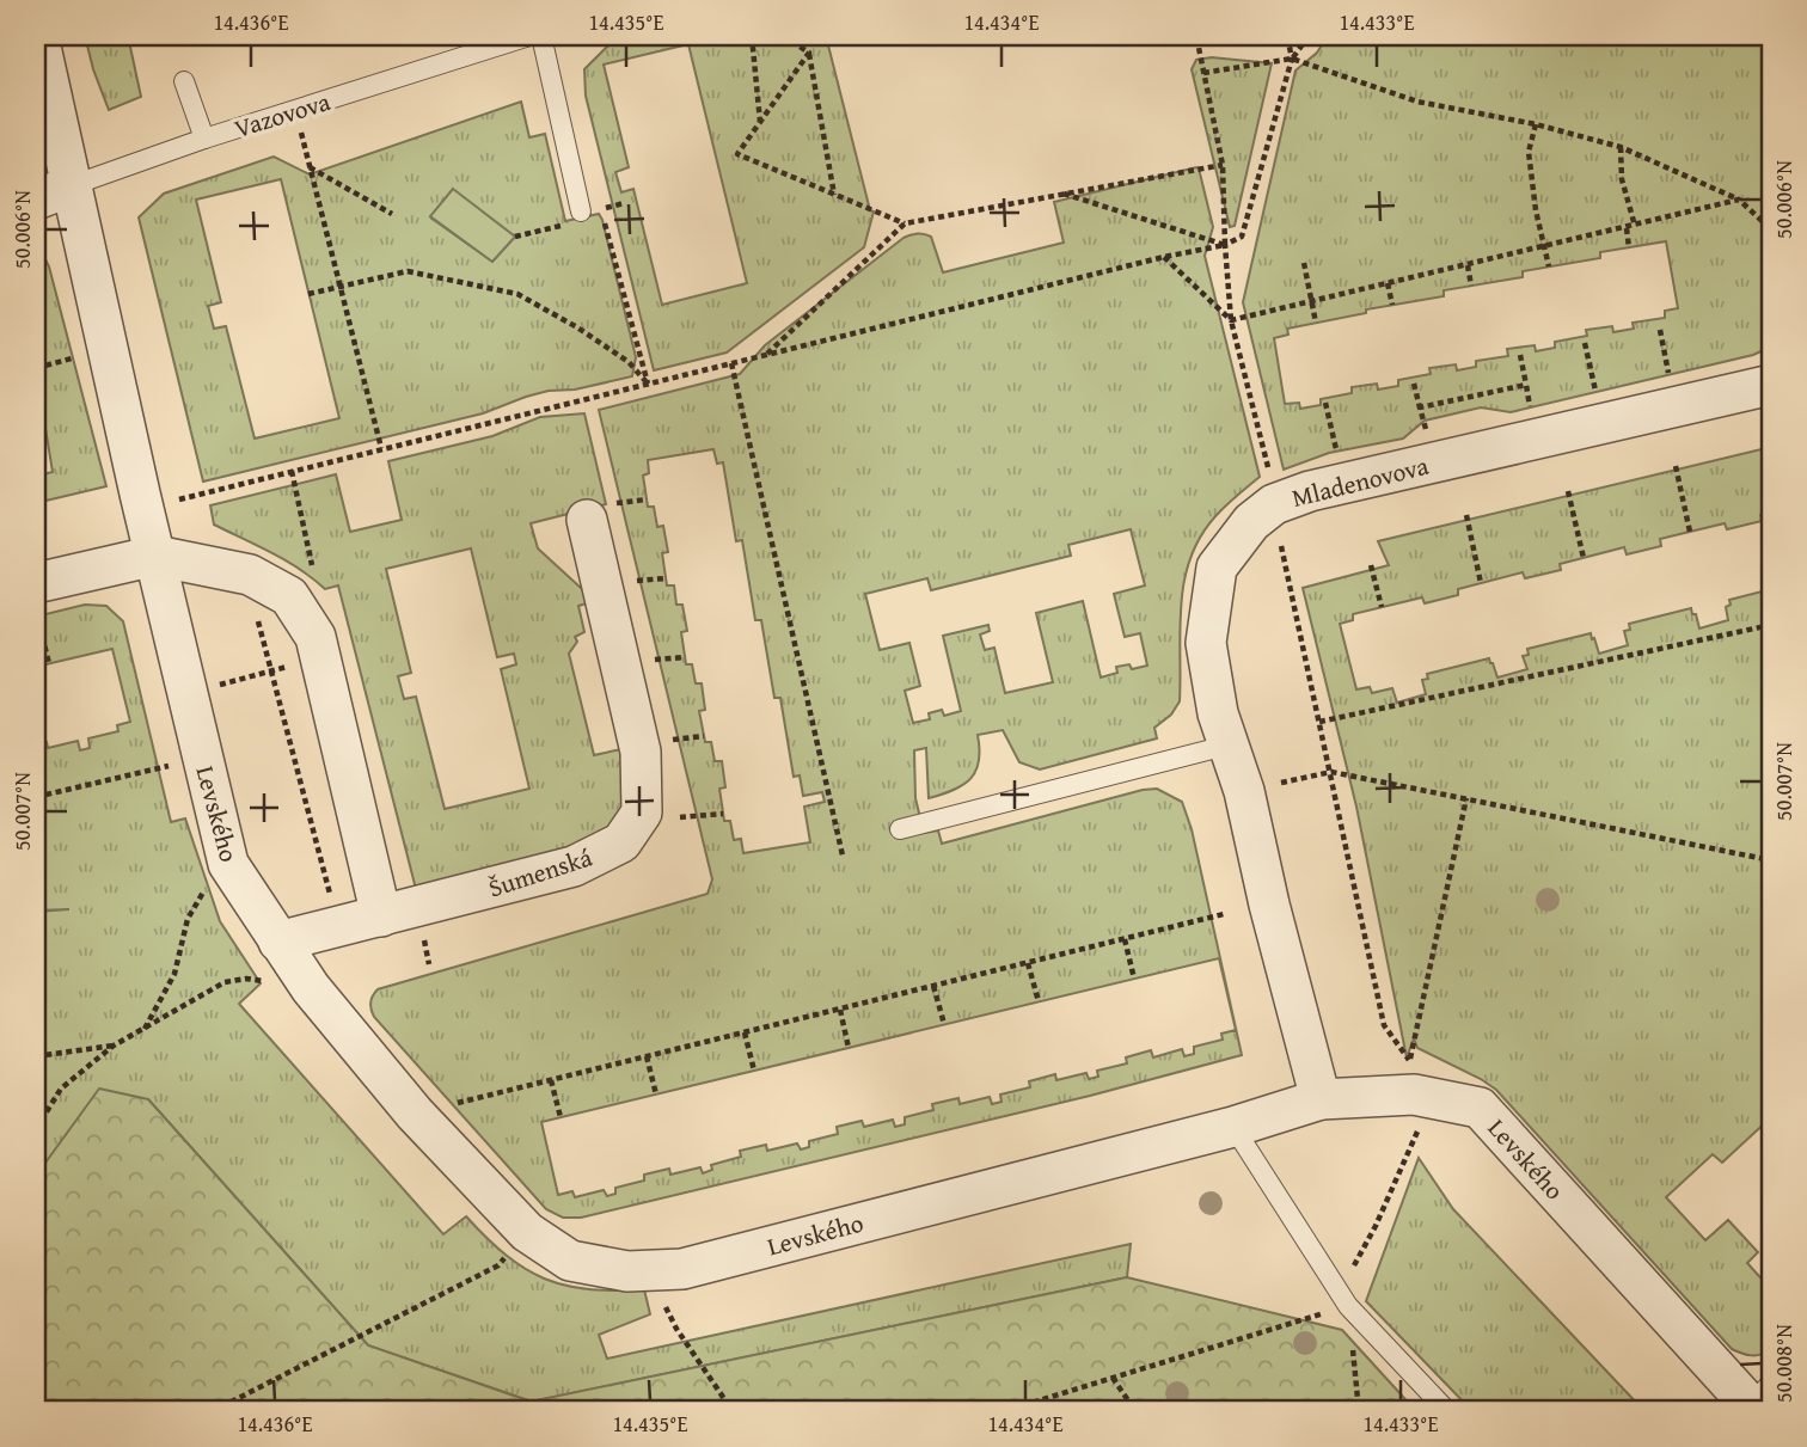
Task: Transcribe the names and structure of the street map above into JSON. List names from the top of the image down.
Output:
{
  "streets": {
    "street": [
      "Vazovova",
      "Mladenovova",
      "Levského",
      "Šumenská"
    ]
  },
  "crossings": [
    ["Vazovova", "Levského"],
    ["Mladenovova", "Levského"],
    ["Levského", "Šumenská"]
  ],
  "coordinates": [
    "14.436°E",
    "14.435°E",
    "14.434°E",
    "14.433°E",
    "50.006°N",
    "50.007°N",
    "50.008°N"
  ]
}
